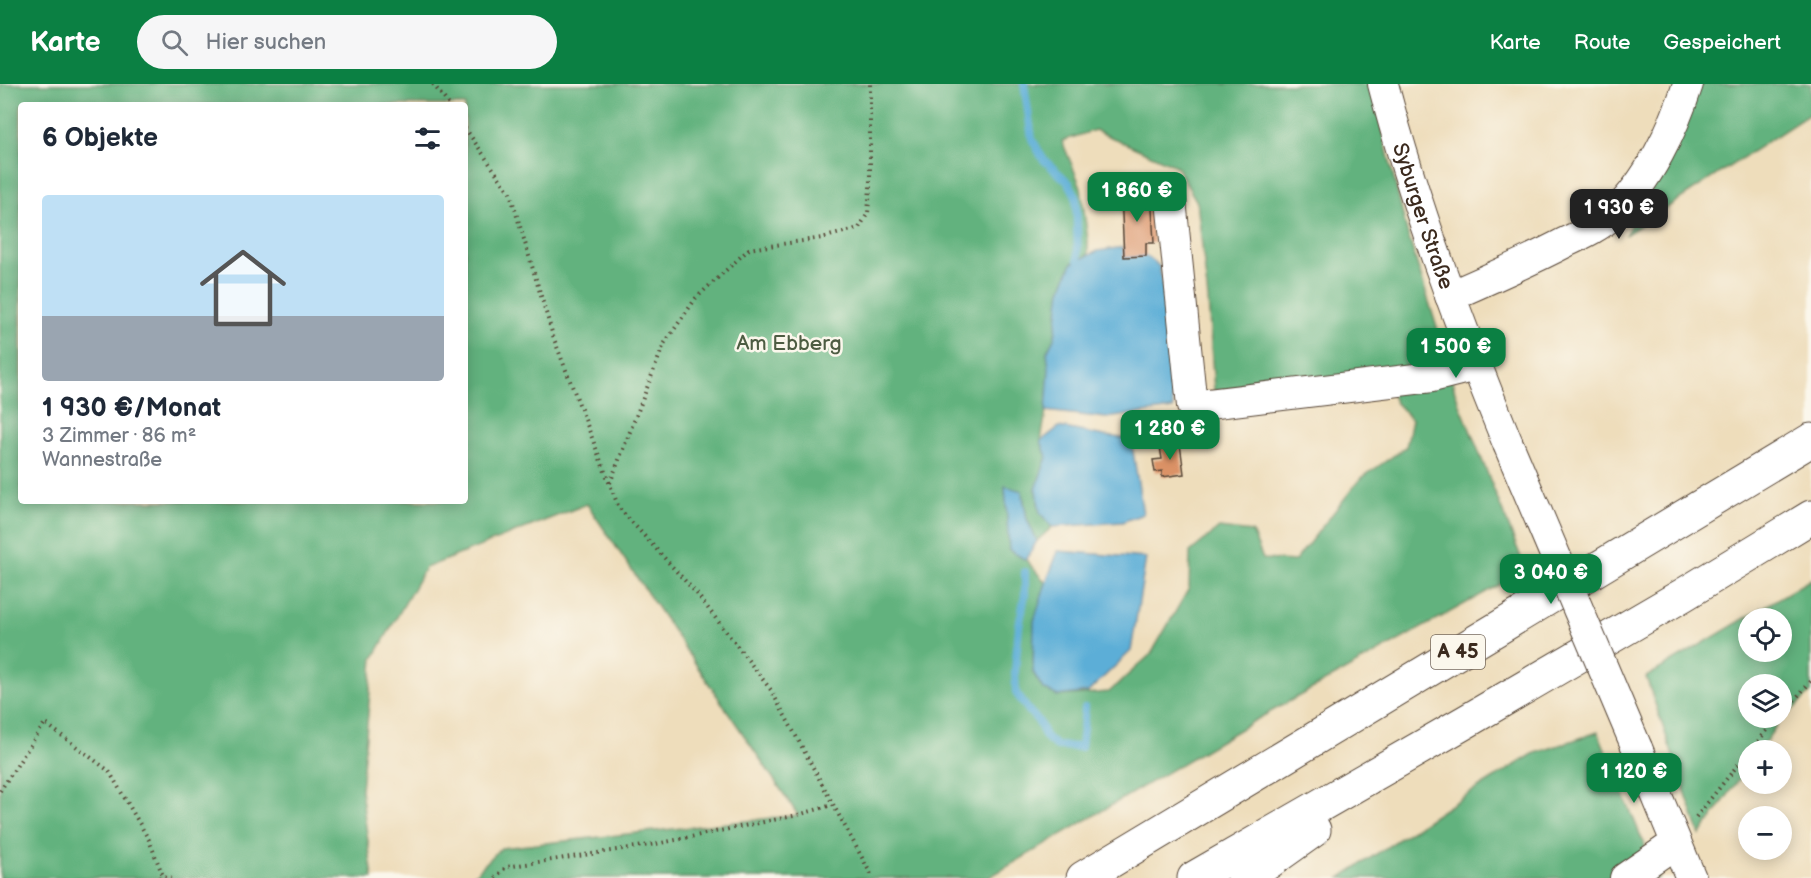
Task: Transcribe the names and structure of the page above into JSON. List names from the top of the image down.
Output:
{
  "streets": {
    "highway": ["A 45"],
    "street": ["Syburger Straße"]
  },
  "parks": ["Am Ebberg"],
  "page": {
    "header": "Karte",
    "search": "Hier suchen",
    "nav": ["Karte", "Route", "Gespeichert"],
    "heading": "6 Objekte",
    "price": [
      "1 860 €",
      "1 930 €",
      "1 500 €",
      "1 280 €",
      "3 040 €",
      "1 120 €"
    ],
    "list": [
      {
        "name": "1 930 €/Monat",
        "note": "3 Zimmer · 86 m² · Wannestraße"
      }
    ],
    "map_buttons": ["+", "−"]
  }
}
